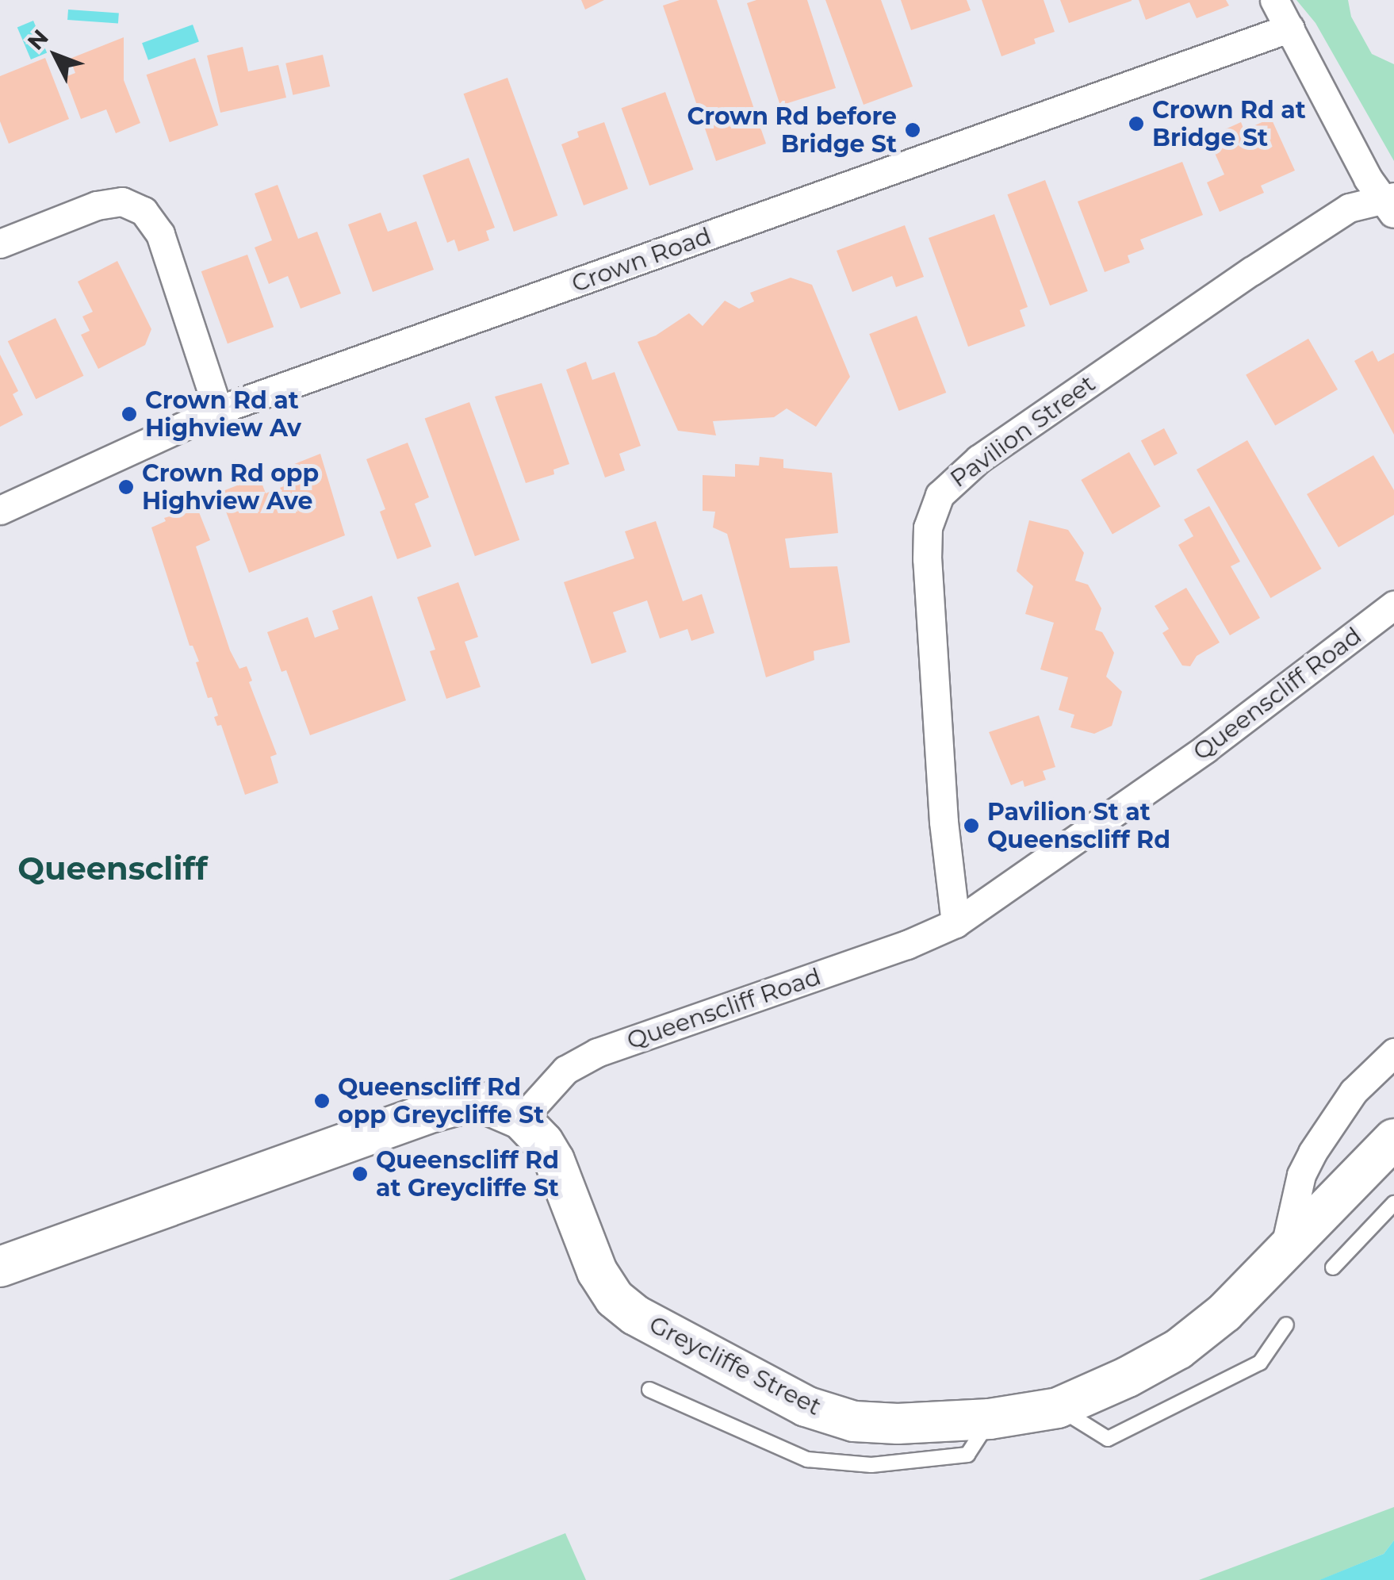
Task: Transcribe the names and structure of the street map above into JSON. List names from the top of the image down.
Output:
{
  "streets": {
    "main road": ["Greycliffe Street"],
    "street": ["Crown Road", "Pavilion Street", "Queenscliff Road"]
  },
  "crossings": [
    ["Pavilion Street", "Queenscliff Road"],
    ["Queenscliff Road", "Greycliffe Street"]
  ],
  "districts": ["Queenscliff"],
  "places": [
    "Crown Rd at Bridge St",
    "Crown Rd before Bridge St",
    "Crown Rd at Highview Av",
    "Crown Rd opp Highview Ave",
    "Pavilion St at Queenscliff Rd",
    "Queenscliff Rd opp Greycliffe St",
    "Queenscliff Rd at Greycliffe St"
  ],
  "north": "top left"
}
